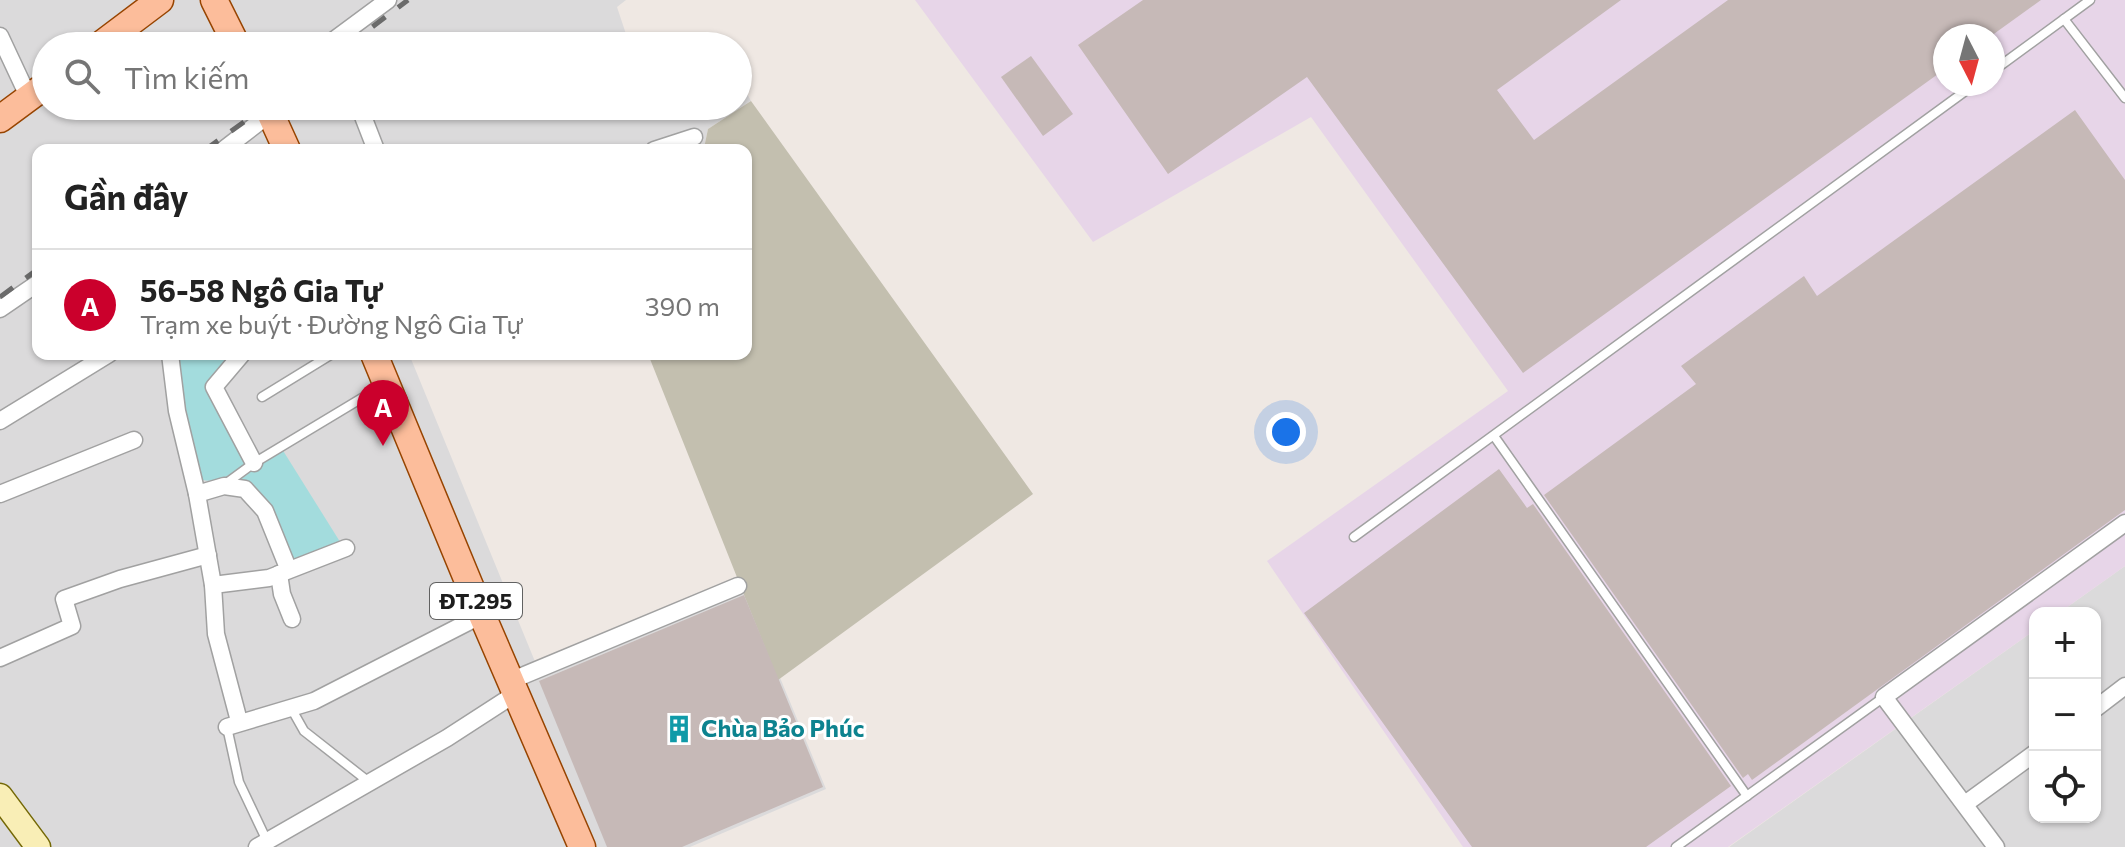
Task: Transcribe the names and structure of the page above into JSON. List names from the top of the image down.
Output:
{
  "streets": {
    "main road": ["ĐT.295"]
  },
  "places": {
    "building": ["Chùa Bảo Phúc"]
  },
  "north": "bottom",
  "page": {
    "search": "Tìm kiếm",
    "heading": "Gần đây",
    "list": [
      {
        "mark": "A",
        "name": "56-58 Ngô Gia Tự",
        "note": "Trạm xe buýt · Đường Ngô Gia Tự",
        "value": "390 m"
      }
    ],
    "pins": "A",
    "map_buttons": ["+", "−"]
  }
}
